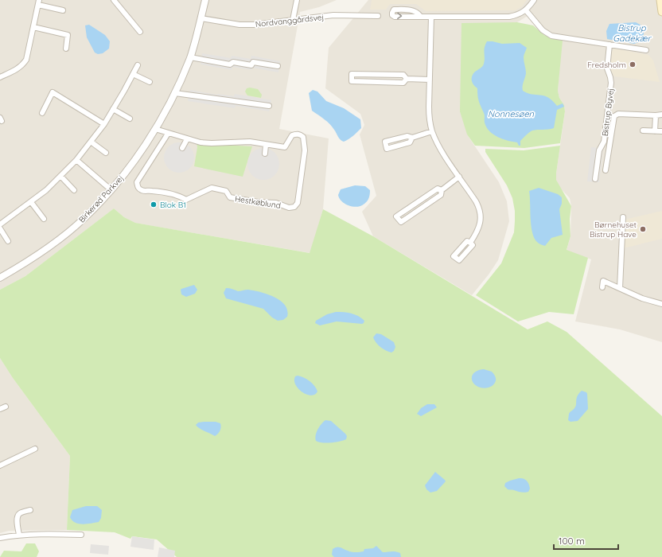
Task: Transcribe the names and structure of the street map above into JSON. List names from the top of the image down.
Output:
{
  "streets": {
    "street": [
      "Nordvanggårdsvej",
      "Bistrup Byvej",
      "Birkerød Parkvej",
      "Hestkøblund"
    ]
  },
  "crossings": [
    ["Nordvanggårdsvej", "Birkerød Parkvej"],
    ["Birkerød Parkvej", "Hestkøblund"]
  ],
  "water": ["Bistrup Gadekær", "Nonnesøen"],
  "places": ["Fredsholm", "Blok B1", "Børnehuset Bistrup Have"],
  "scale_bar": "100 m"
}
